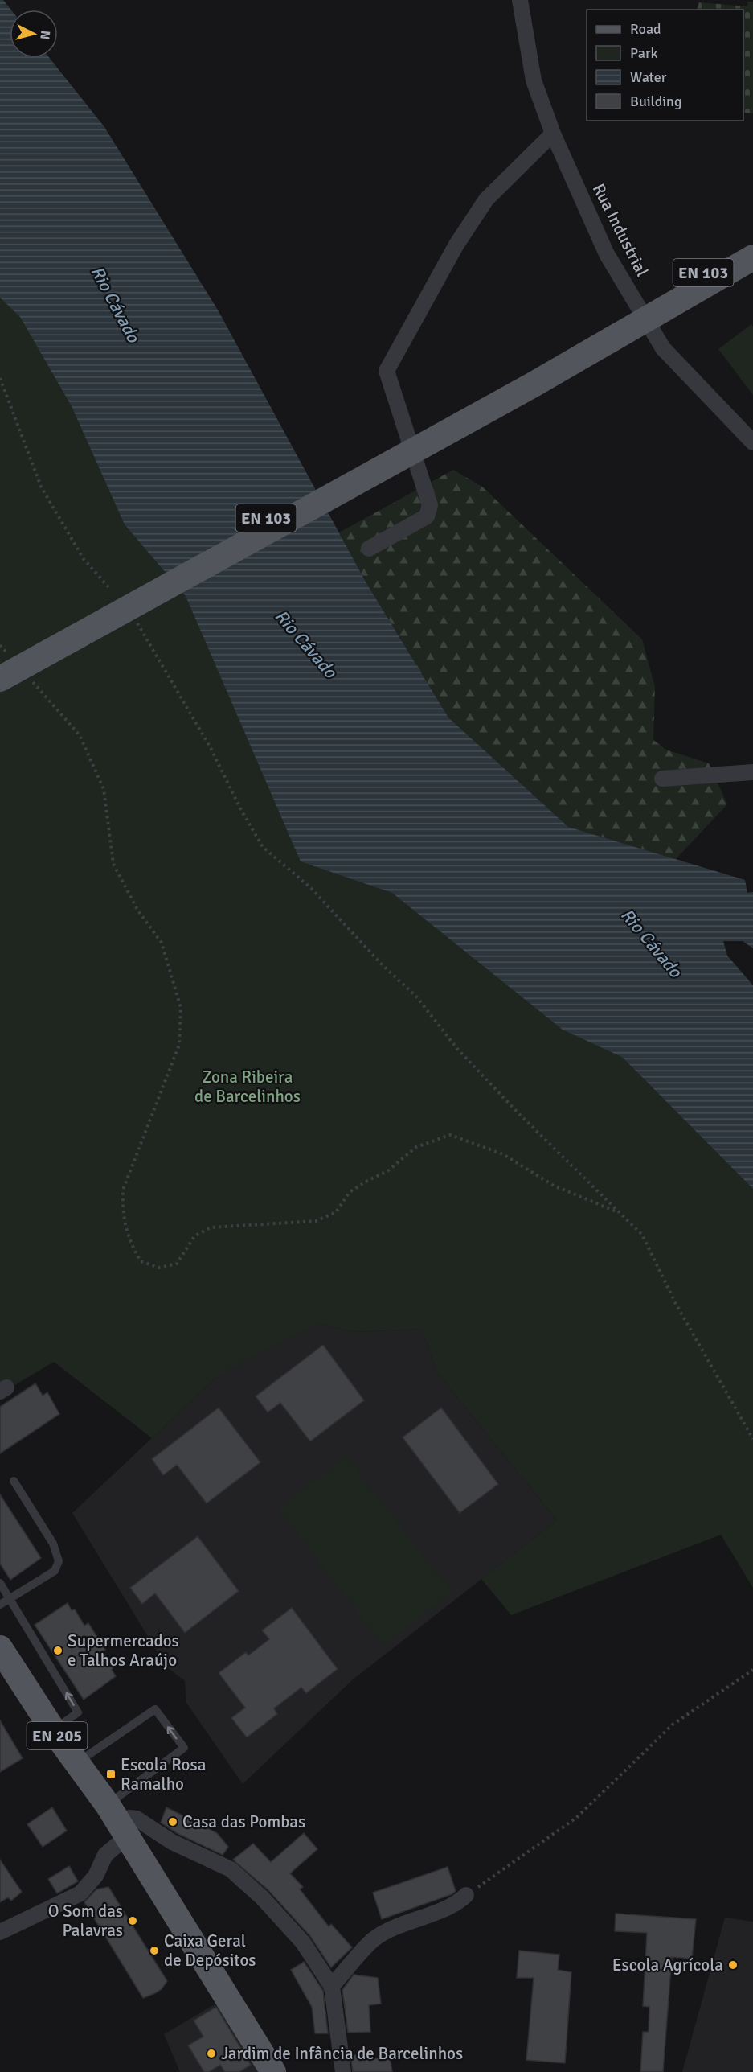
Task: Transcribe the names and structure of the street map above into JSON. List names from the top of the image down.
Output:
{
  "streets": {
    "main road": ["EN 103", "EN 205"],
    "street": ["Rua Industrial"]
  },
  "water": ["Rio Cávado"],
  "parks": ["Zona Ribeira de Barcelinhos"],
  "places": {
    "other": [
      "Supermercados e Talhos Araújo",
      "Casa das Pombas",
      "O Som das Palavras",
      "Caixa Geral de Depósitos",
      "Escola Agrícola",
      "Jardim de Infância de Barcelinhos"
    ],
    "transit": ["Escola Rosa Ramalho"]
  },
  "legend": [
    "Road",
    "Park",
    "Water",
    "Building"
  ],
  "north": "right"
}
